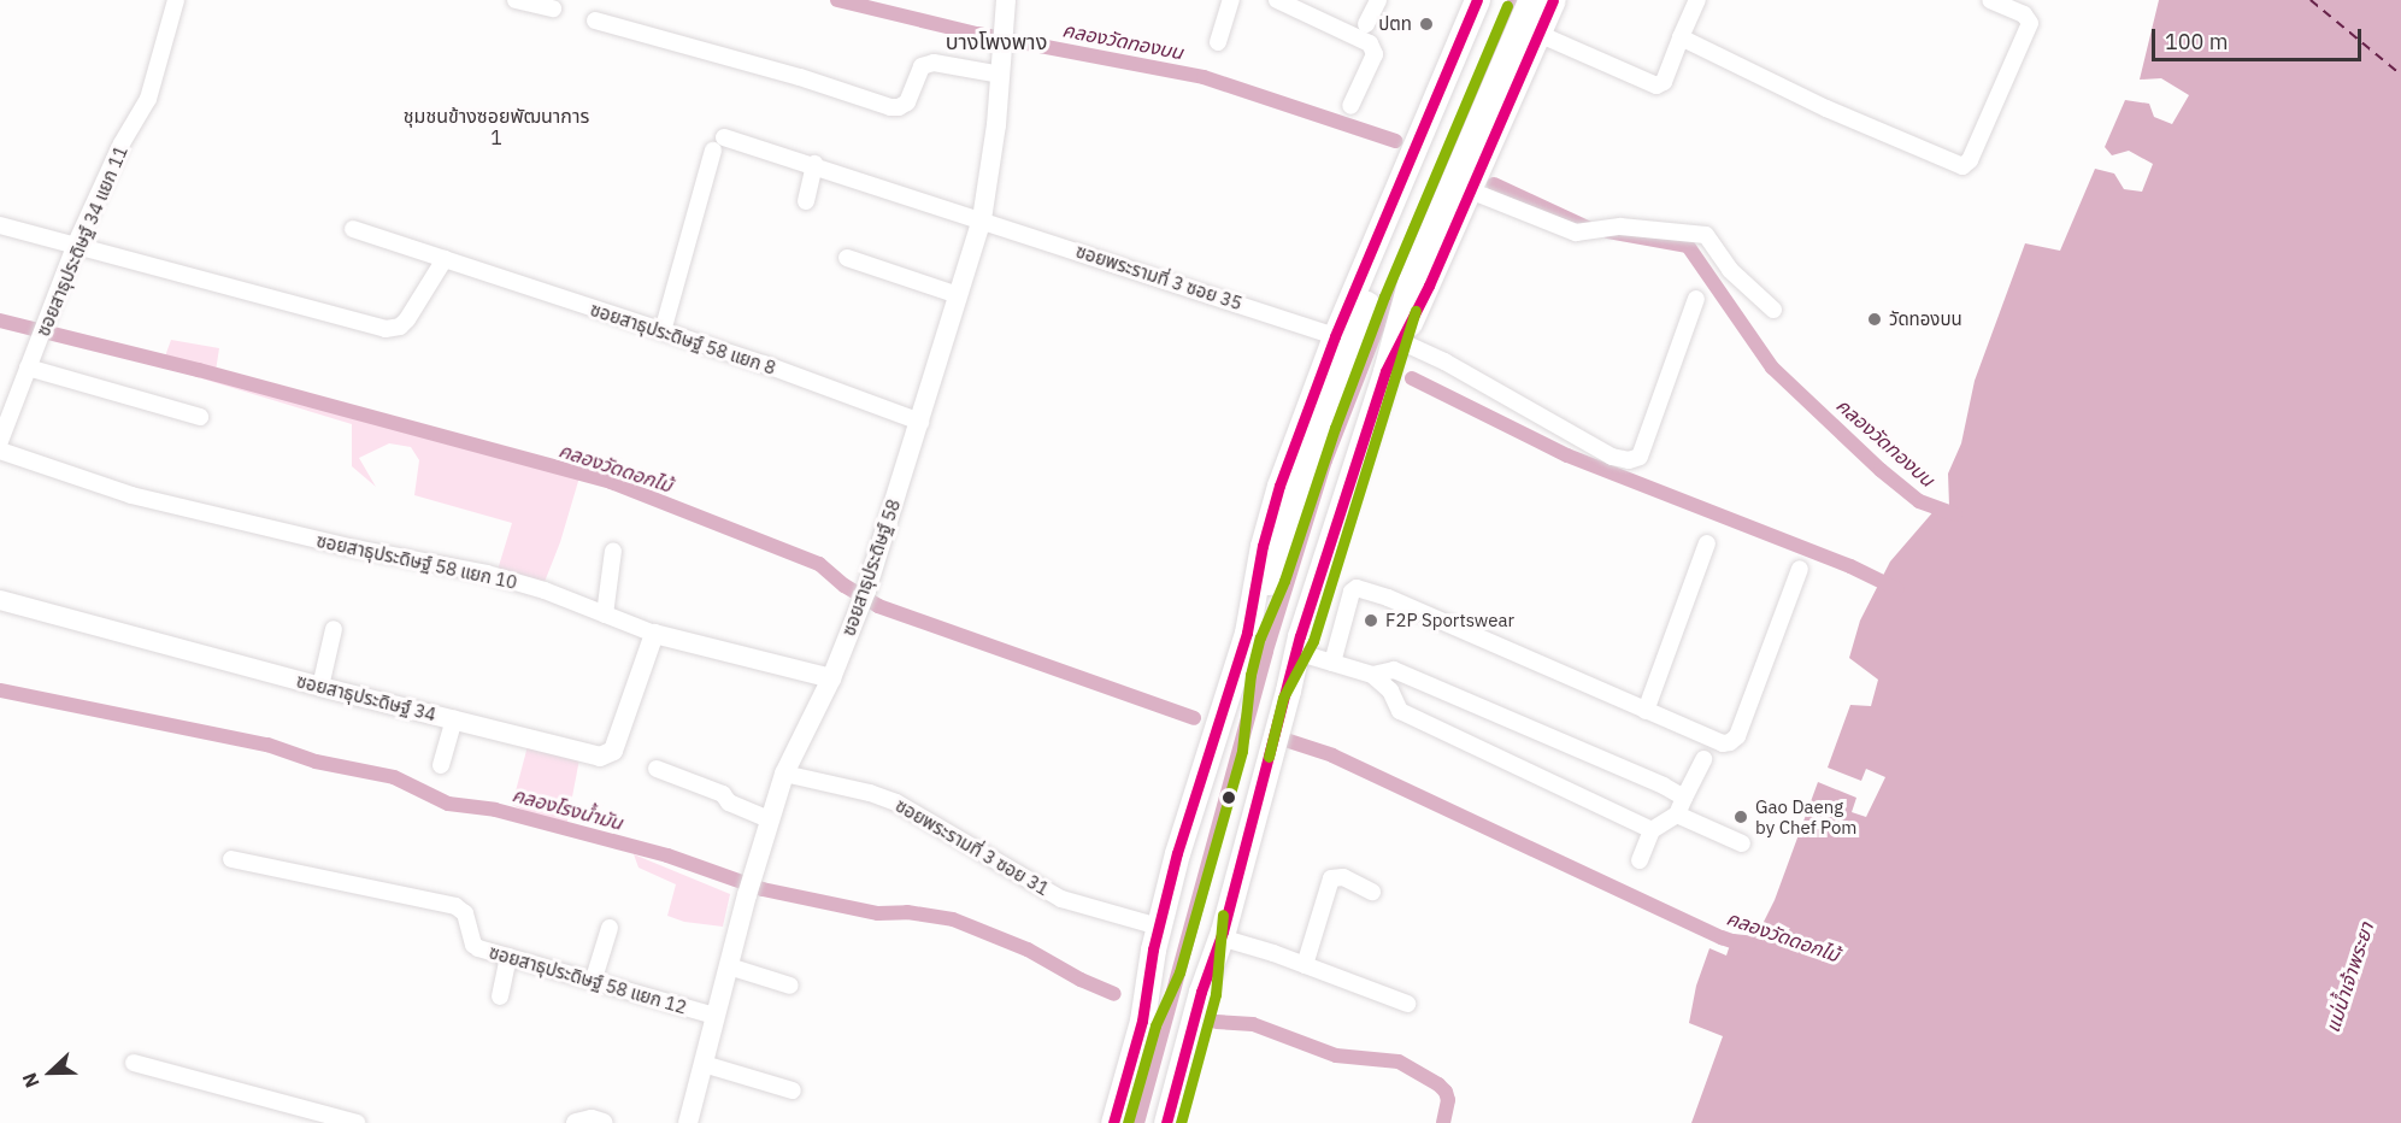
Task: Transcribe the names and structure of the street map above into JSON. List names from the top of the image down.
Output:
{
  "streets": {
    "street": [
      "ซอยสาธุประดิษฐ์ 34 แยก 11",
      "ซอยพระรามที่ 3 ซอย 35",
      "ซอยสาธุประดิษฐ์ 58 แยก 8",
      "ซอยสาธุประดิษฐ์ 58 แยก 10",
      "ซอยสาธุประดิษฐ์ 58",
      "ซอยสาธุประดิษฐ์ 34",
      "ซอยพระรามที่ 3 ซอย 31",
      "ซอยสาธุประดิษฐ์ 58 แยก 12"
    ]
  },
  "crossings": [
    ["ซอยพระรามที่ 3 ซอย 35", "ซอยสาธุประดิษฐ์ 58"],
    ["ซอยสาธุประดิษฐ์ 58 แยก 8", "ซอยสาธุประดิษฐ์ 58"],
    ["ซอยสาธุประดิษฐ์ 58 แยก 10", "ซอยสาธุประดิษฐ์ 58"],
    ["ซอยสาธุประดิษฐ์ 58 แยก 10", "ซอยสาธุประดิษฐ์ 34"],
    ["ซอยสาธุประดิษฐ์ 58", "ซอยพระรามที่ 3 ซอย 31"],
    ["ซอยสาธุประดิษฐ์ 58", "ซอยสาธุประดิษฐ์ 58 แยก 12"]
  ],
  "districts": ["บางโพงพาง", "ชุมชนข้างซอยพัฒนาการ 1"],
  "water": [
    "คลองวัดทองบน",
    "คลองวัดดอกไม้",
    "คลองโรงน้ำมัน",
    "แม่น้ำเจ้าพระยา"
  ],
  "places": [
    "ปตท",
    "วัดทองบน",
    "F2P Sportswear",
    "Gao Daeng by Chef Pom"
  ],
  "scale_bar": "100 m",
  "north": "left"
}
